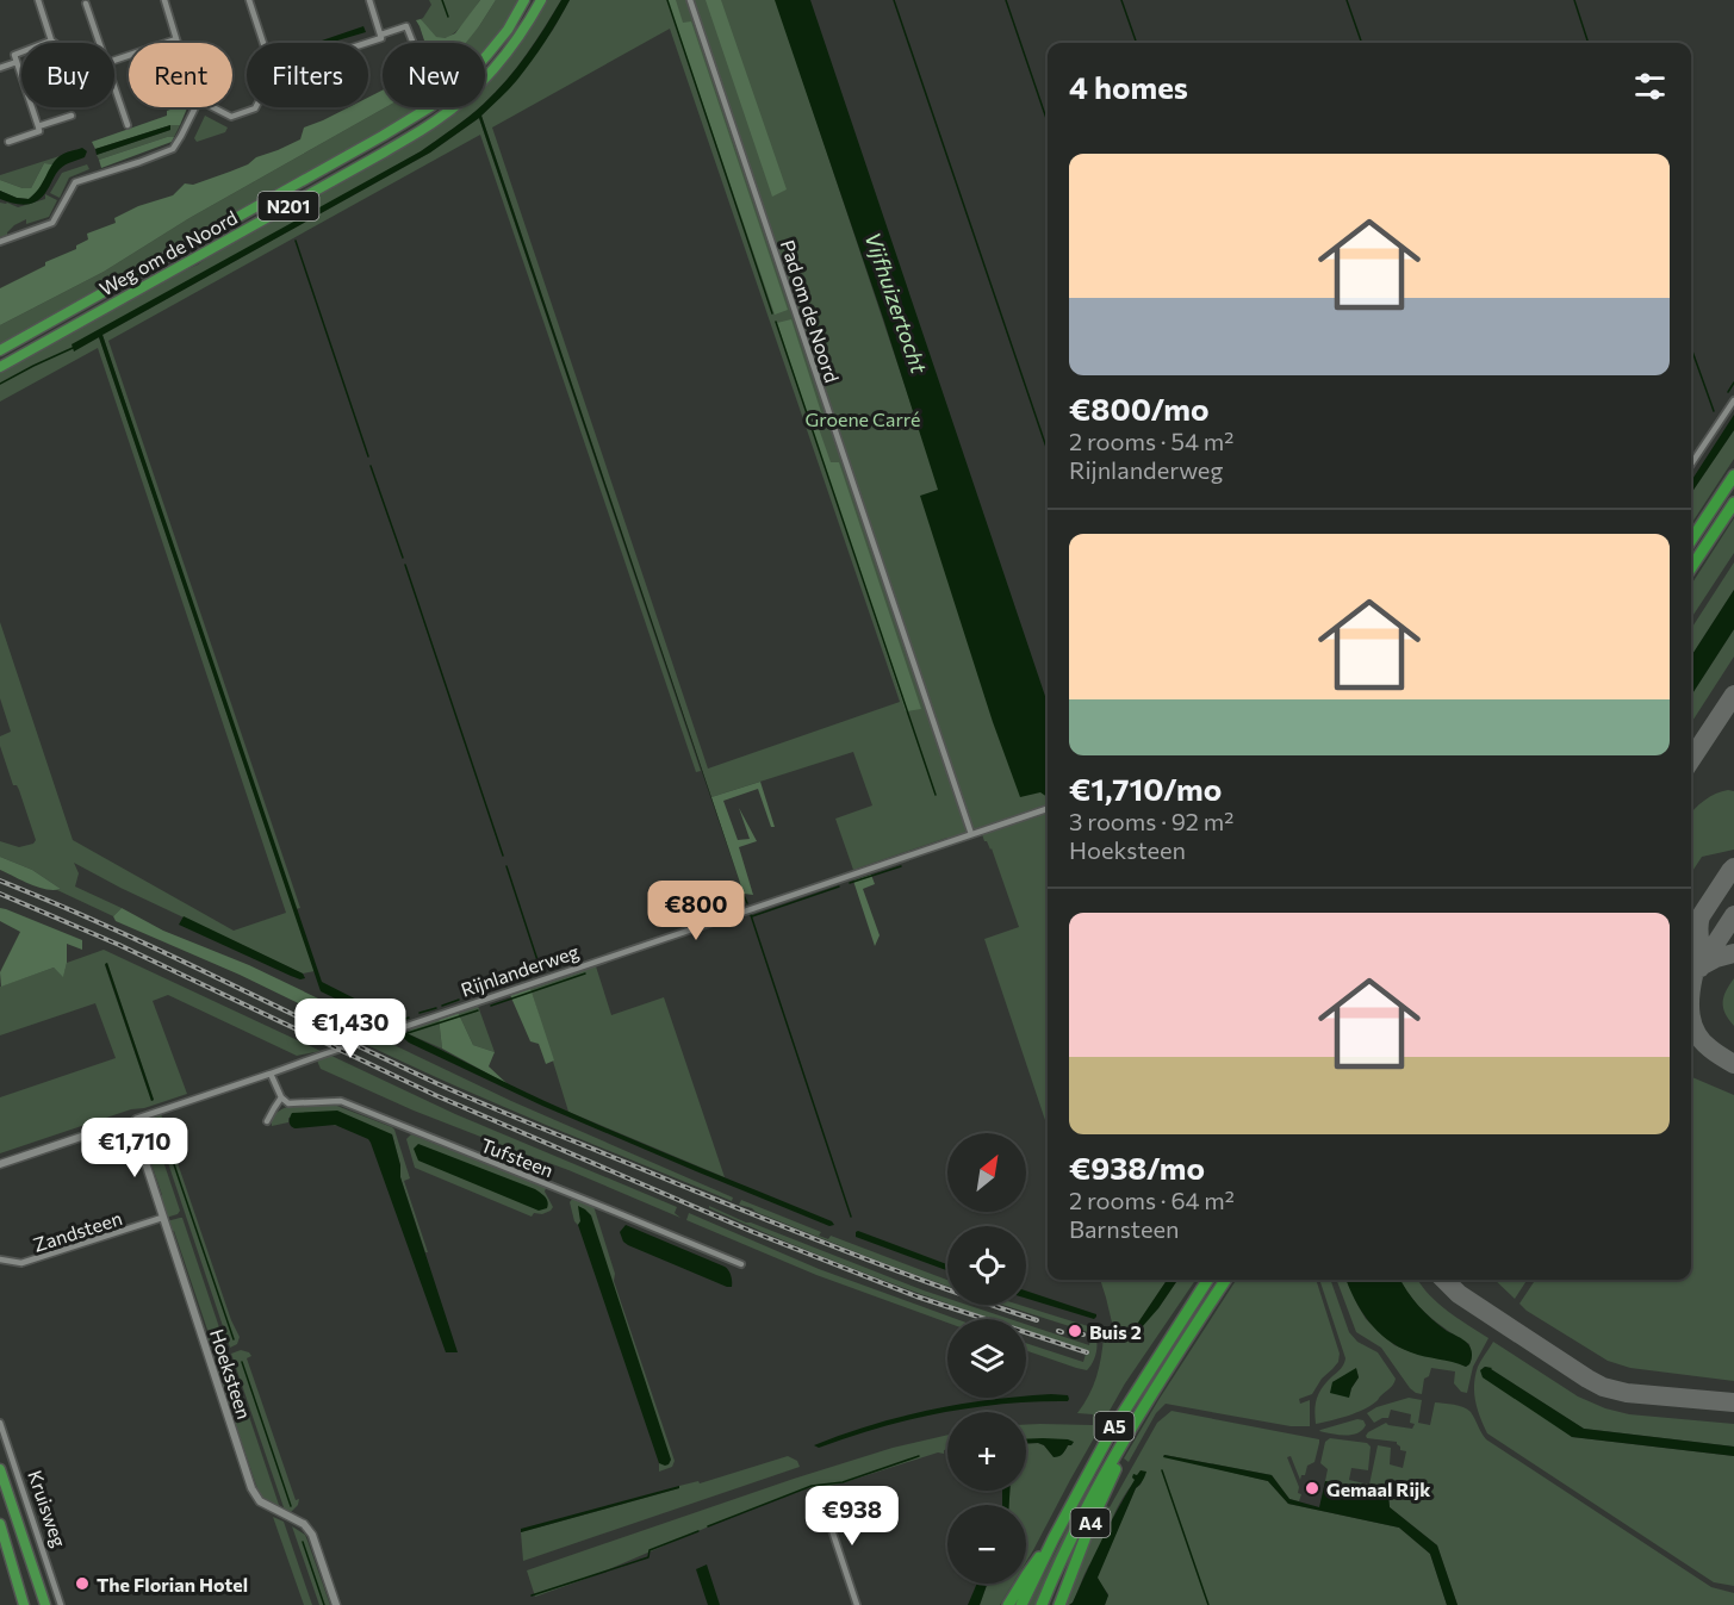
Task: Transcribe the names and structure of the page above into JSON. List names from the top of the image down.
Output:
{
  "streets": {
    "highway": [
      "N201",
      "Weg om de Noord",
      "A5",
      "Kruisweg",
      "A4"
    ],
    "street": [
      "Pad om de Noord",
      "Rijnlanderweg",
      "Tufsteen",
      "Zandsteen",
      "Hoeksteen"
    ]
  },
  "crossings": [
    ["Pad om de Noord", "Rijnlanderweg"],
    ["Rijnlanderweg", "Hoeksteen"],
    ["Zandsteen", "Hoeksteen"],
    ["A5", "A4"]
  ],
  "water": ["Vijfhuizertocht"],
  "parks": ["Groene Carré"],
  "places": ["Buis 2", "Gemaal Rijk", "The Florian Hotel"],
  "north": "top right",
  "page": {
    "chip": [
      "Buy",
      "Rent",
      "Filters",
      "New"
    ],
    "heading": "4 homes",
    "list": [
      {
        "name": "€800/mo",
        "note": "2 rooms · 54 m² · Rijnlanderweg"
      },
      {
        "name": "€1,710/mo",
        "note": "3 rooms · 92 m² · Hoeksteen"
      },
      {
        "name": "€938/mo",
        "note": "2 rooms · 64 m² · Barnsteen"
      }
    ],
    "price": [
      "€800",
      "€1,430",
      "€1,710",
      "€938"
    ],
    "map_buttons": ["+", "−"]
  }
}
